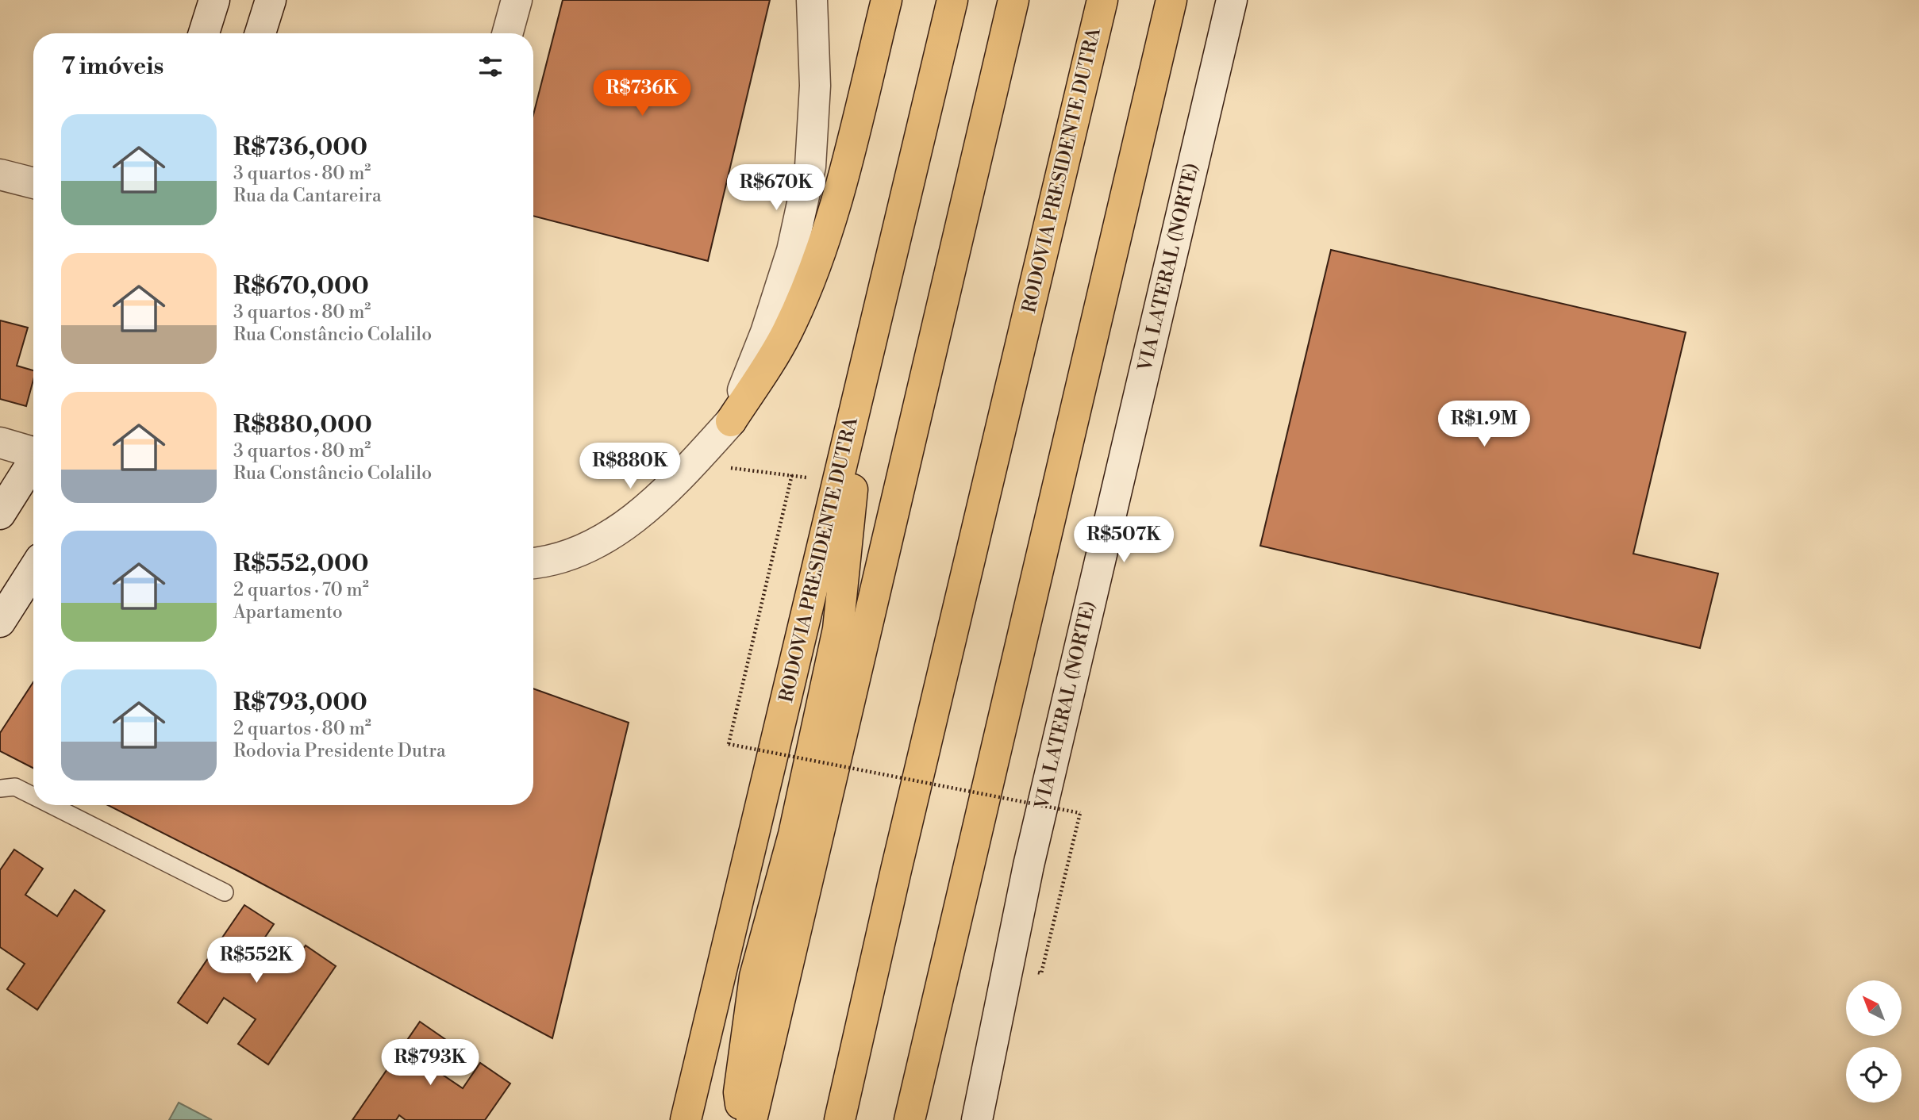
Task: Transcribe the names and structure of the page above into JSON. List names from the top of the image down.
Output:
{
  "streets": {
    "highway": ["RODOVIA PRESIDENTE DUTRA"],
    "main road": ["VIA LATERAL (NORTE)"]
  },
  "north": "top left",
  "page": {
    "heading": "7 imóveis",
    "price": [
      "R$736K",
      "R$670K",
      "R$1.9M",
      "R$880K",
      "R$507K",
      "R$552K",
      "R$793K"
    ],
    "list": [
      {
        "name": "R$736,000",
        "note": "3 quartos · 80 m² · Rua da Cantareira"
      },
      {
        "name": "R$670,000",
        "note": "3 quartos · 80 m² · Rua Constâncio Colalilo"
      },
      {
        "name": "R$880,000",
        "note": "3 quartos · 80 m² · Rua Constâncio Colalilo"
      },
      {
        "name": "R$552,000",
        "note": "2 quartos · 70 m² · Apartamento"
      },
      {
        "name": "R$793,000",
        "note": "2 quartos · 80 m² · Rodovia Presidente Dutra"
      }
    ]
  }
}
